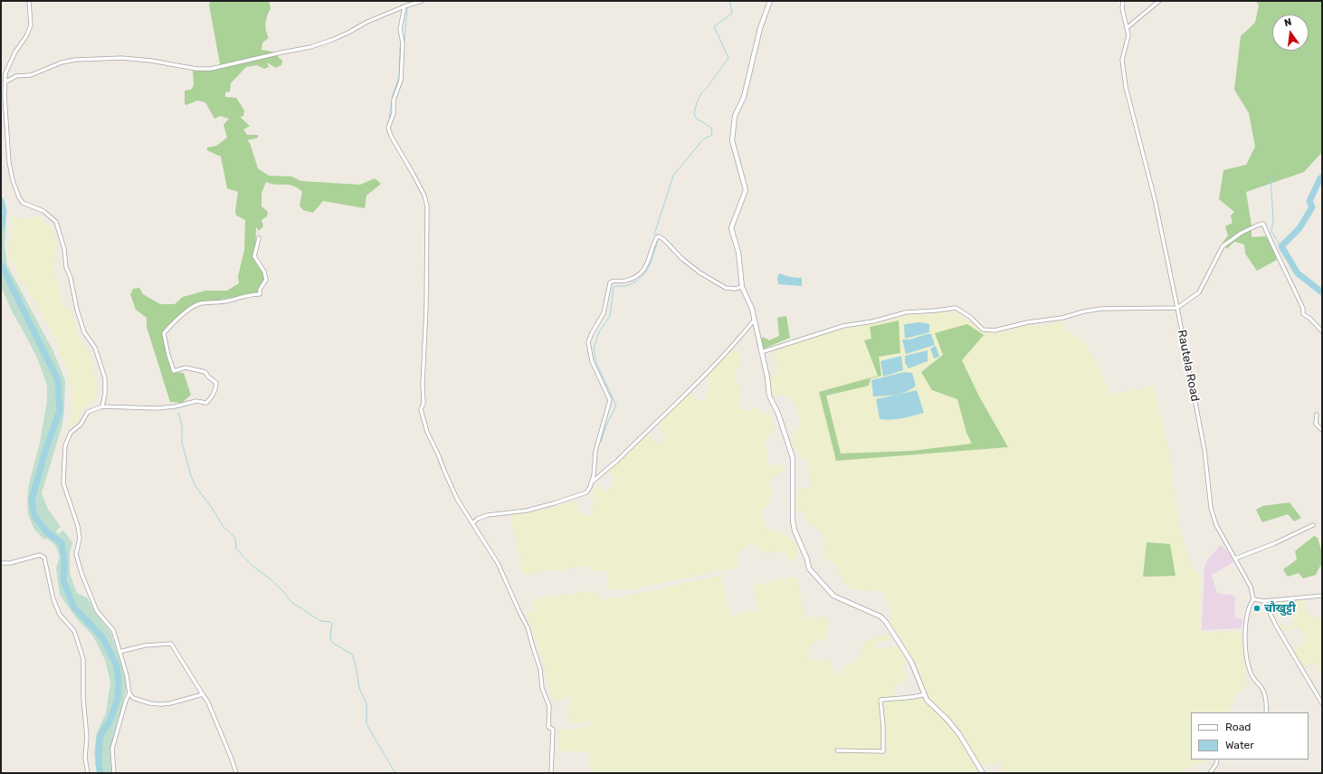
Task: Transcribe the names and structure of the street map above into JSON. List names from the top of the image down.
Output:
{
  "streets": {
    "street": ["Rautela Road"]
  },
  "places": ["चौखुट्टी"],
  "legend": ["Road", "Water"],
  "north": "top"
}
